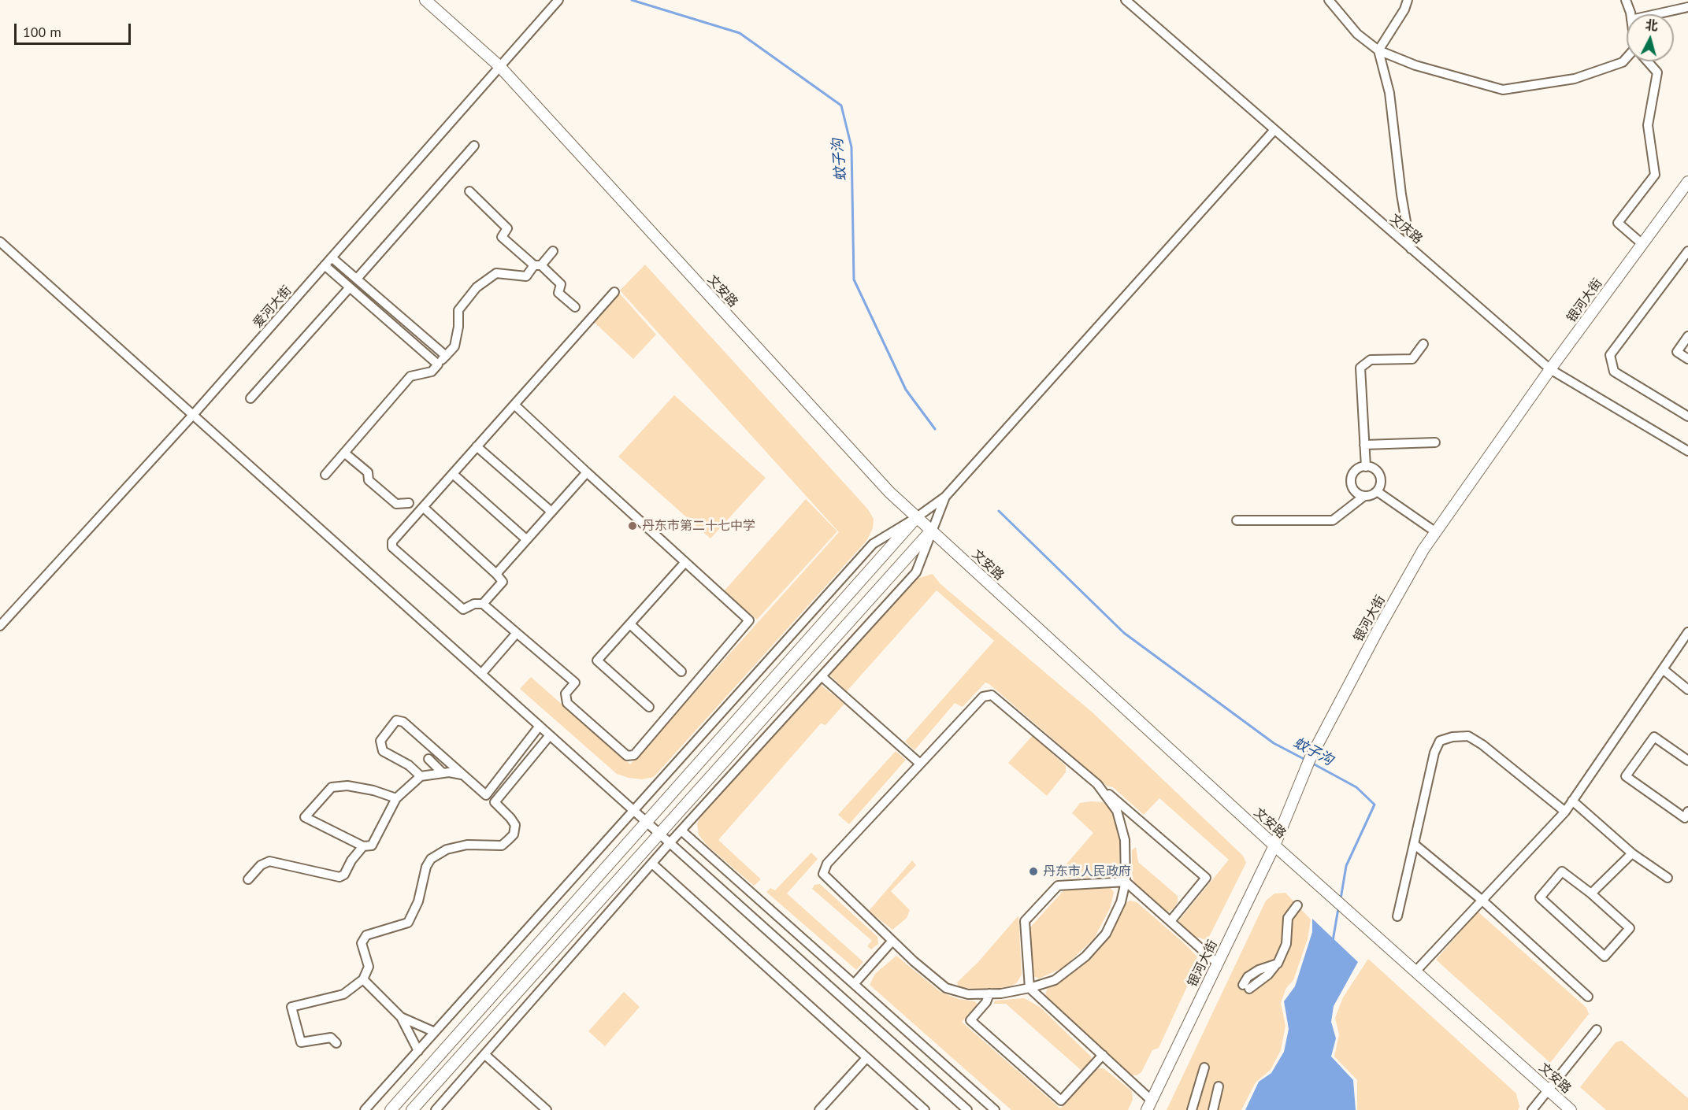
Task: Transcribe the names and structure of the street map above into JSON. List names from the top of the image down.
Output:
{
  "streets": {
    "main road": ["文安路", "银河大街"],
    "street": ["文庆路", "爱河大街"]
  },
  "crossings": [
    ["文庆路", "银河大街"],
    ["文安路", "银河大街"],
    ["文安路", "爱河大街"]
  ],
  "water": ["蚊子沟"],
  "places": ["丹东市第二十七中学", "丹东市人民政府"],
  "scale_bar": "100 m",
  "north": "top"
}
